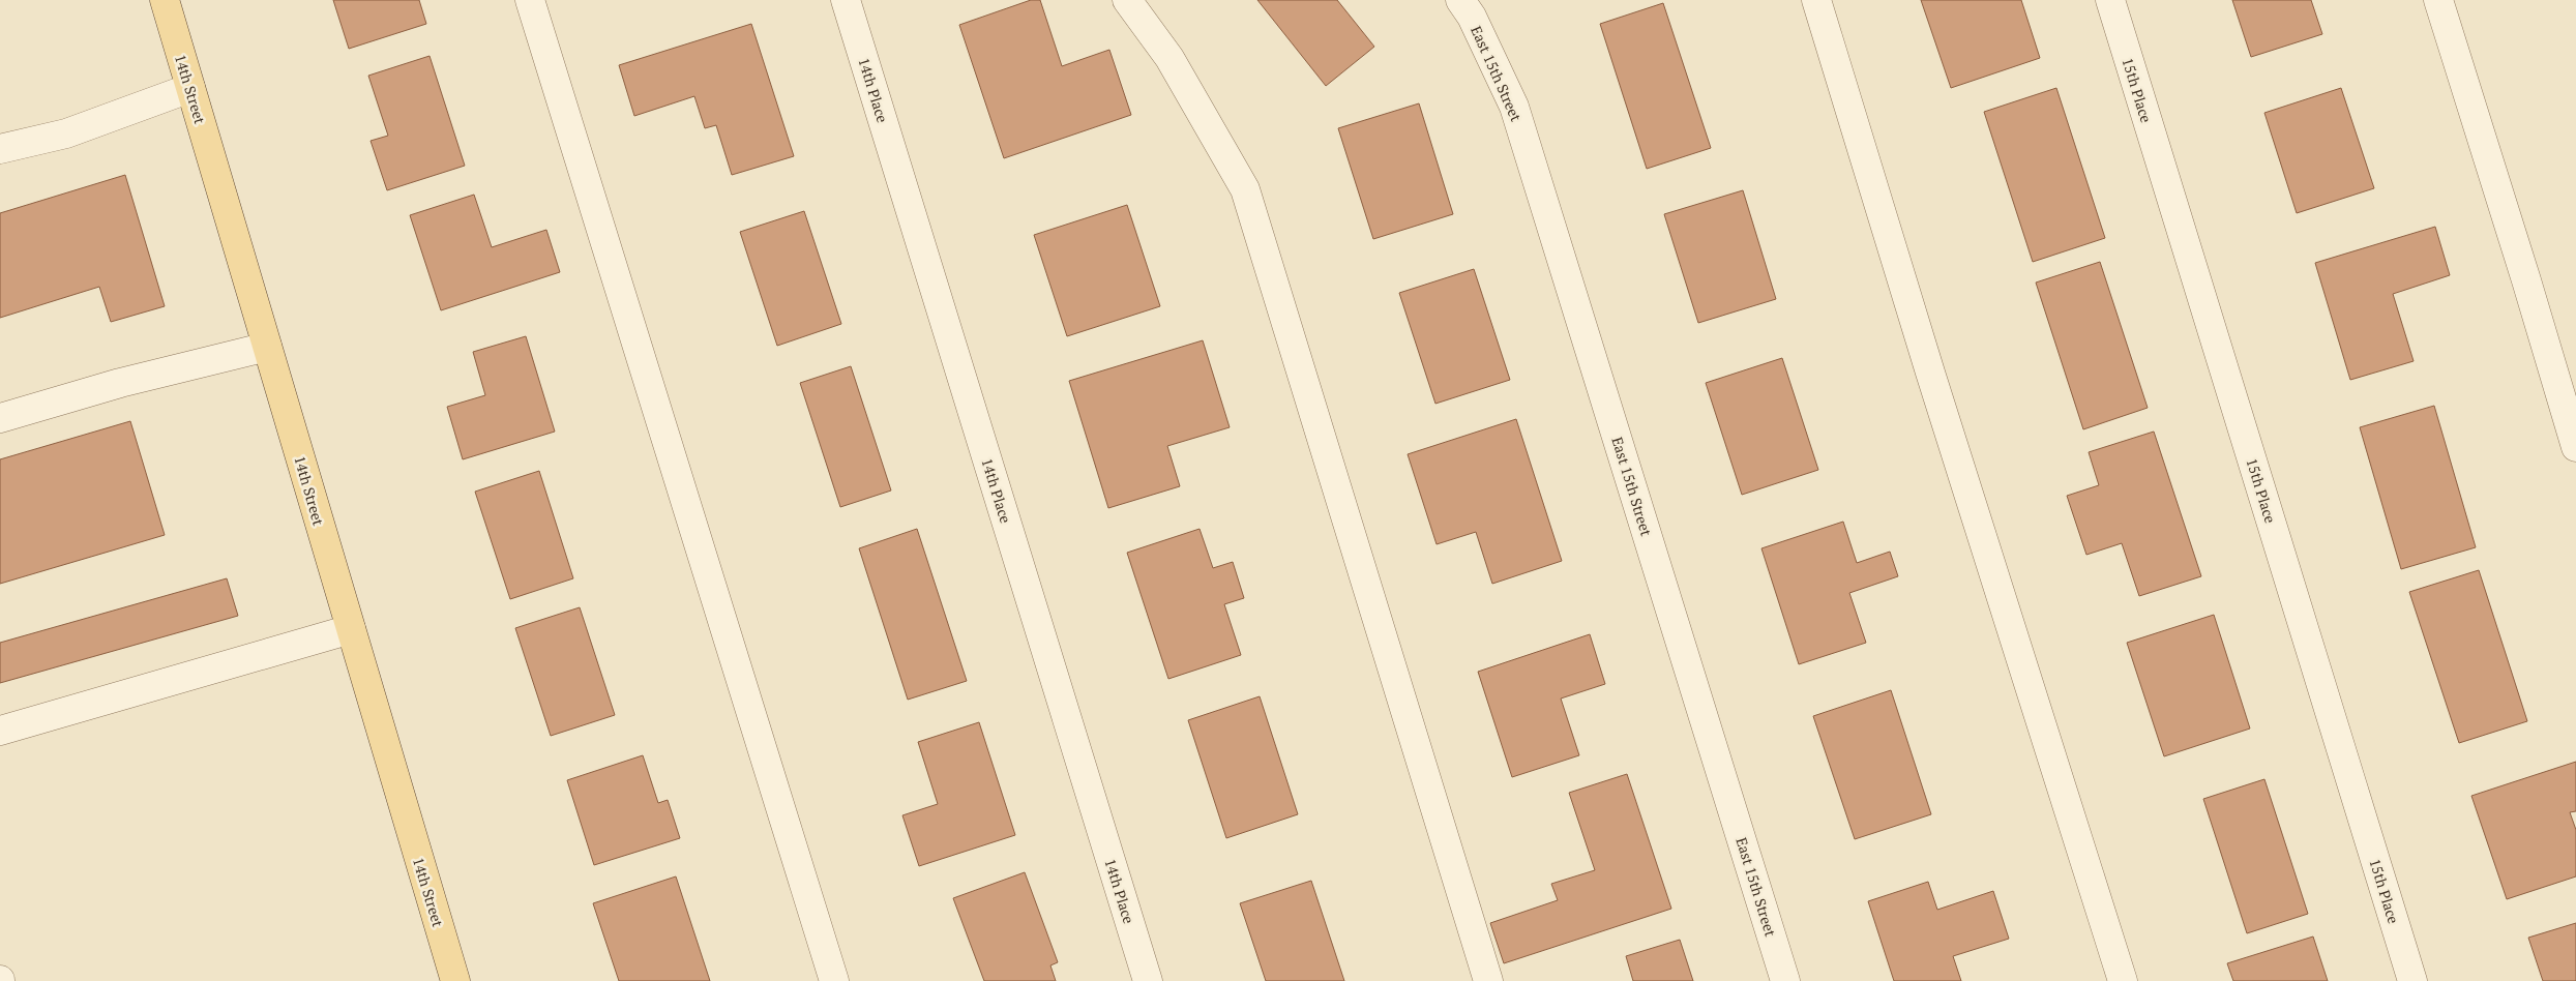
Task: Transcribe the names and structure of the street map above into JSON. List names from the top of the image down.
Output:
{
  "streets": {
    "main road": ["14th Street"],
    "street": ["East 15th Street", "14th Place", "15th Place"]
  }
}
